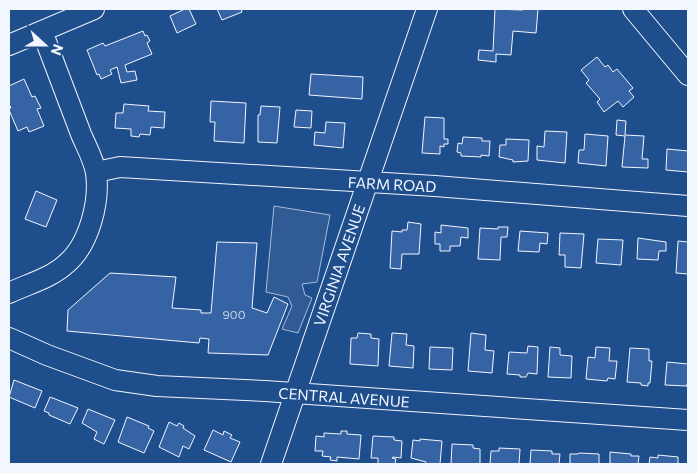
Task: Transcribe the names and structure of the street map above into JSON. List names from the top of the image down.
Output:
{
  "streets": {
    "street": ["FARM ROAD", "VIRGINIA AVENUE", "CENTRAL AVENUE"]
  },
  "crossings": [
    ["FARM ROAD", "VIRGINIA AVENUE"],
    ["VIRGINIA AVENUE", "CENTRAL AVENUE"]
  ],
  "house_numbers": ["900"],
  "north": "right"
}
